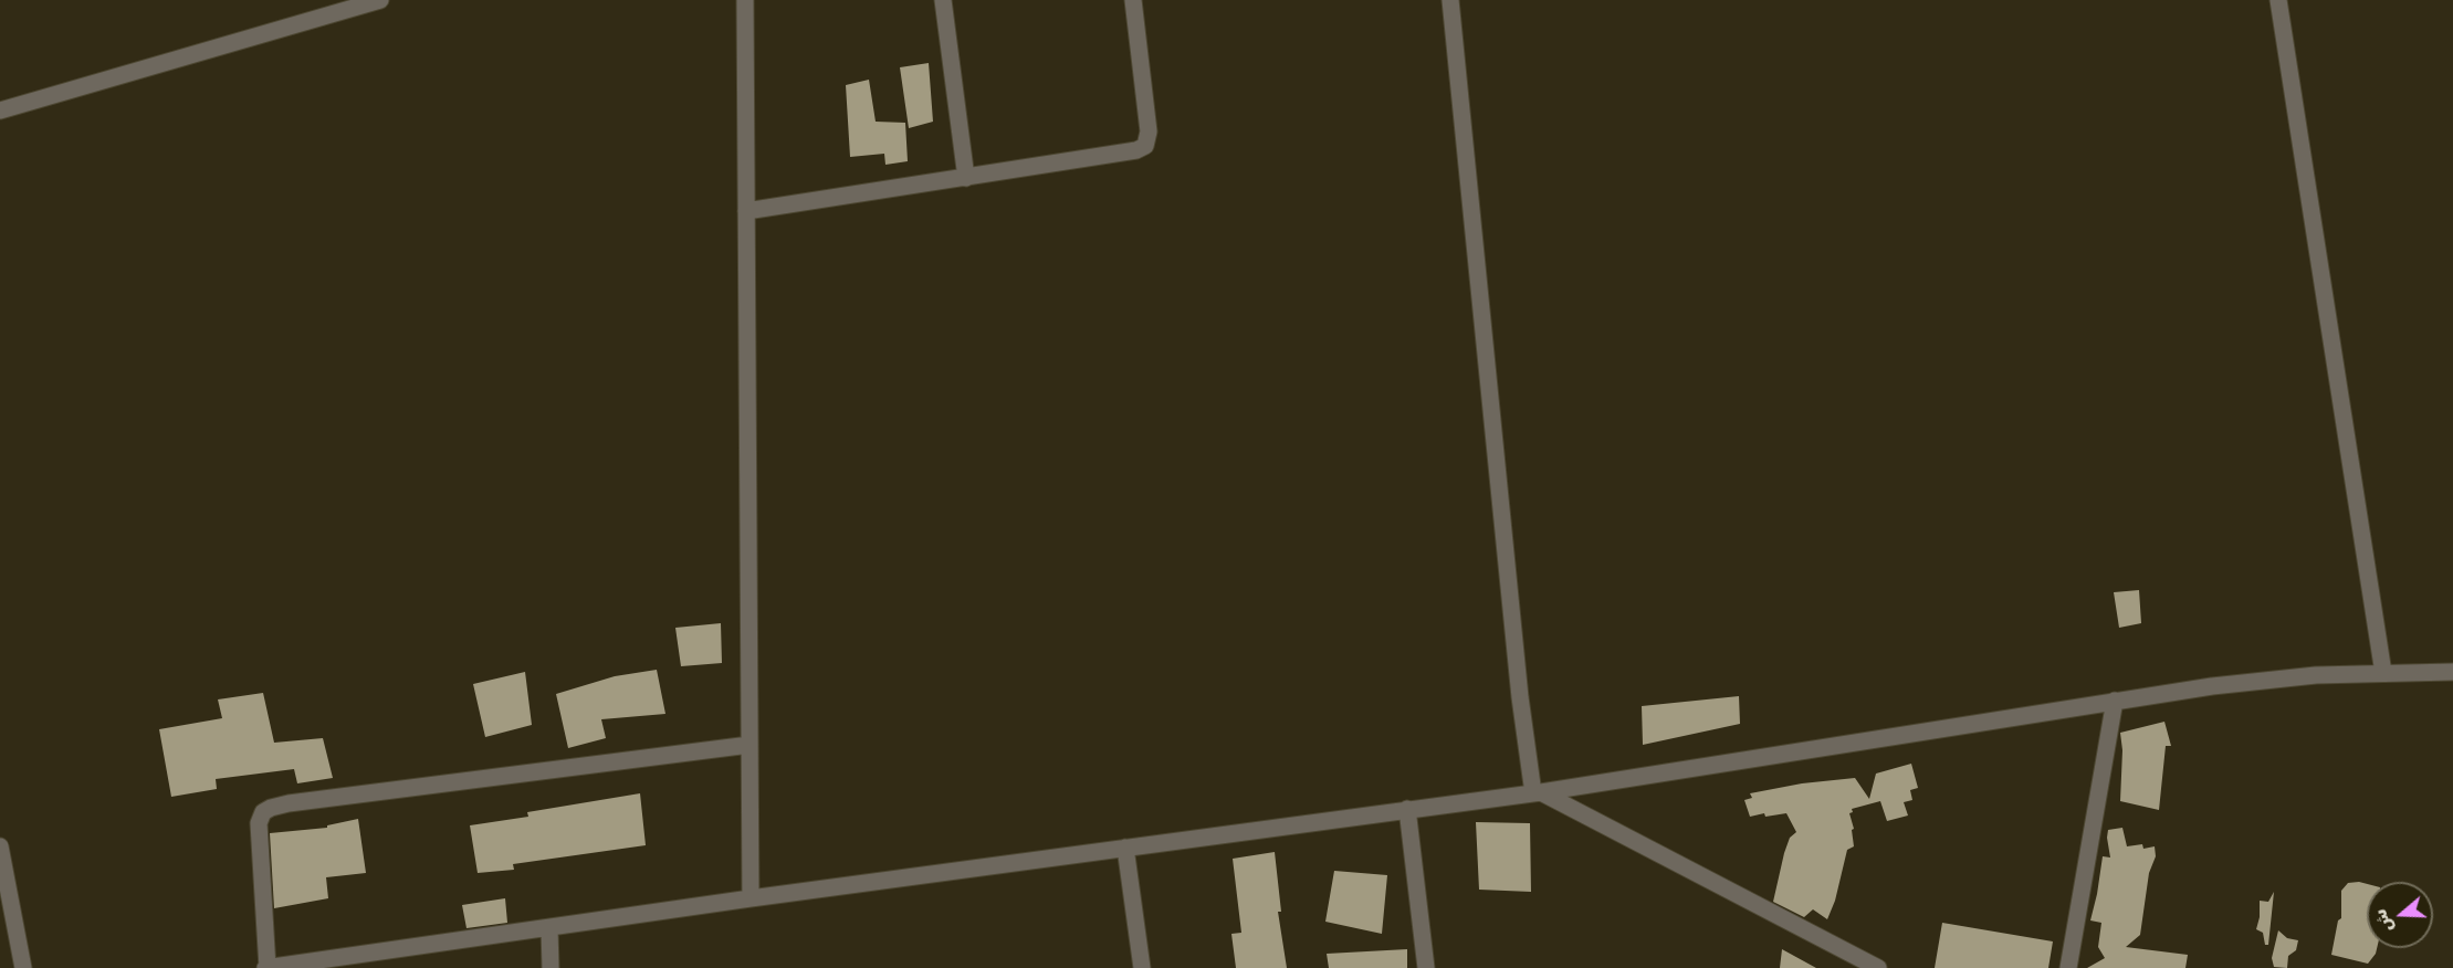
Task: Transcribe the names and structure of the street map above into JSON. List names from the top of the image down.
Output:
{
  "north": "left"
}
